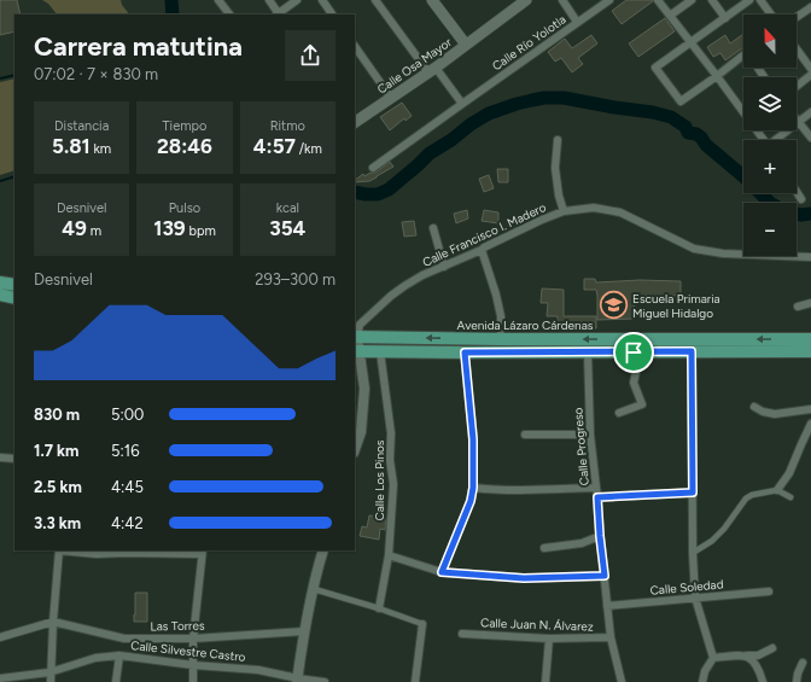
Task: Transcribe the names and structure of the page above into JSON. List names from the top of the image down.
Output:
{
  "streets": {
    "main road": ["Calle Osa Mayor", "Avenida Lázaro Cárdenas"],
    "street": [
      "Calle Río Yolotla",
      "Calle Francisco I. Madero",
      "Calle Progreso",
      "Calle Los Pinos",
      "Calle Soledad",
      "Calle Juan N. Álvarez",
      "Las Torres",
      "Calle Silvestre Castro"
    ]
  },
  "crossings": [
    ["Calle Francisco I. Madero", "Avenida Lázaro Cárdenas"],
    ["Calle Progreso", "Calle Soledad"],
    ["Calle Progreso", "Calle Juan N. Álvarez"]
  ],
  "places": {
    "school or university": ["Escuela Primaria Miguel Hidalgo"]
  },
  "north": "top",
  "page": {
    "map_buttons": ["+", "−"],
    "heading": ["Carrera matutina", "07:02 · 7 × 830 m"],
    "stats": [
      ["Distancia", "5.81 km"],
      ["Tiempo", "28:46"],
      ["Ritmo", "4:57 /km"],
      ["Desnivel", "49 m"],
      ["Pulso", "139 bpm"],
      ["kcal", "354"]
    ],
    "chart": ["Desnivel", "293–300 m"],
    "list": [
      {
        "name": "830 m",
        "note": "5:00"
      },
      {
        "name": "1.7 km",
        "note": "5:16"
      },
      {
        "name": "2.5 km",
        "note": "4:45"
      },
      {
        "name": "3.3 km",
        "note": "4:42"
      }
    ]
  }
}
